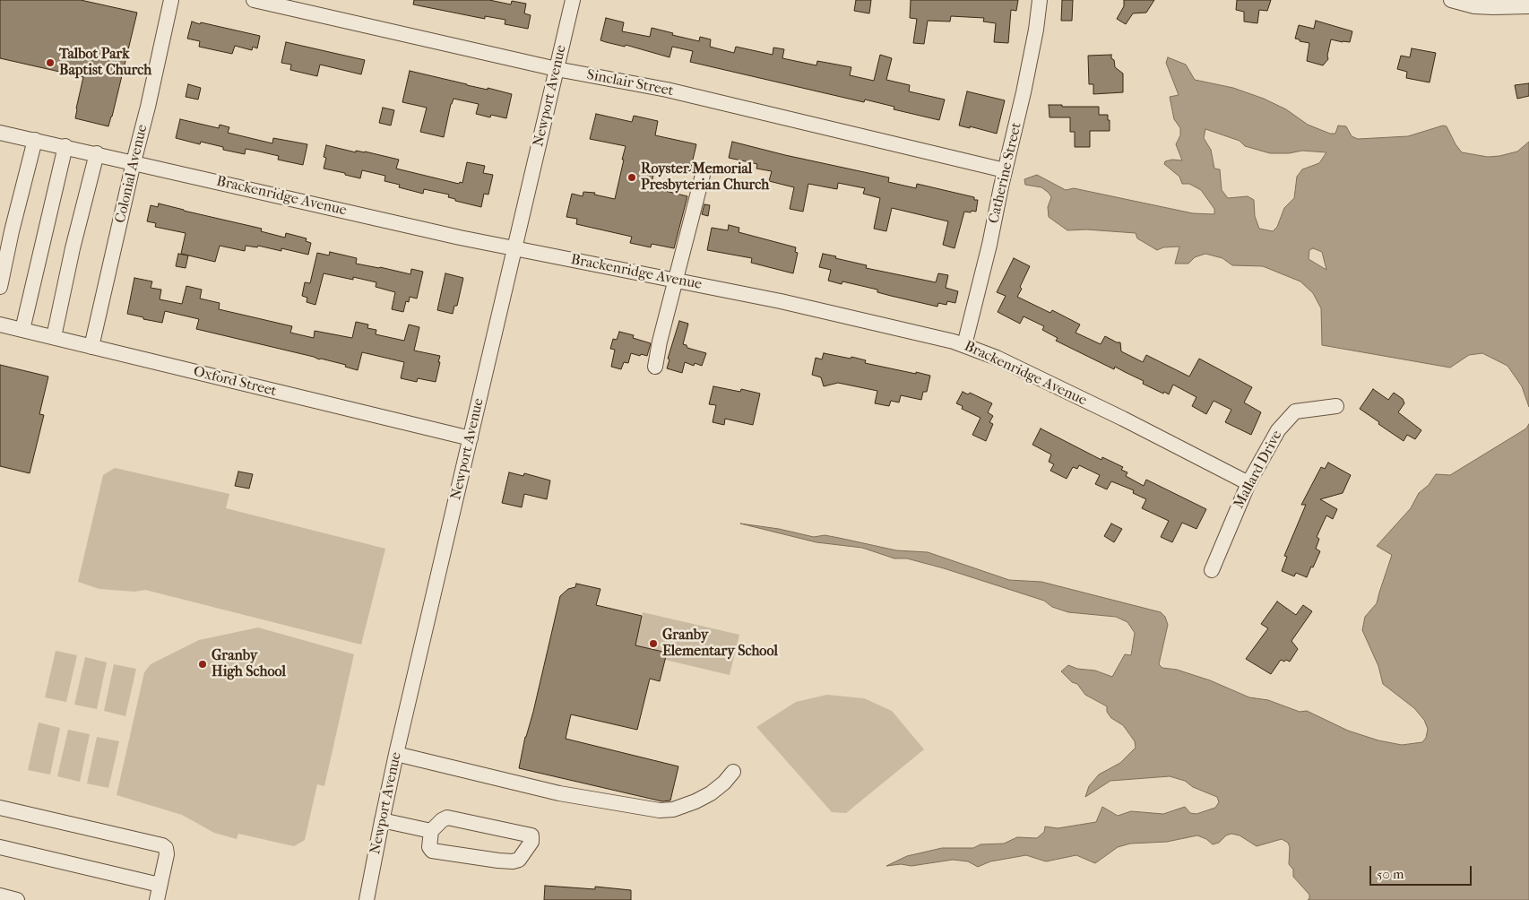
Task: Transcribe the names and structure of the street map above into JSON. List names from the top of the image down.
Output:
{
  "streets": {
    "street": [
      "Sinclair Street",
      "Newport Avenue",
      "Catherine Street",
      "Colonial Avenue",
      "Brackenridge Avenue",
      "Oxford Street",
      "Mallard Drive"
    ]
  },
  "crossings": [
    ["Sinclair Street", "Newport Avenue"],
    ["Sinclair Street", "Catherine Street"],
    ["Newport Avenue", "Brackenridge Avenue"],
    ["Newport Avenue", "Oxford Street"],
    ["Catherine Street", "Brackenridge Avenue"],
    ["Colonial Avenue", "Brackenridge Avenue"],
    ["Colonial Avenue", "Oxford Street"],
    ["Brackenridge Avenue", "Mallard Drive"]
  ],
  "places": [
    "Talbot Park Baptist Church",
    "Royster Memorial Presbyterian Church",
    "Granby Elementary School",
    "Granby High School"
  ],
  "scale_bar": "50 m"
}
